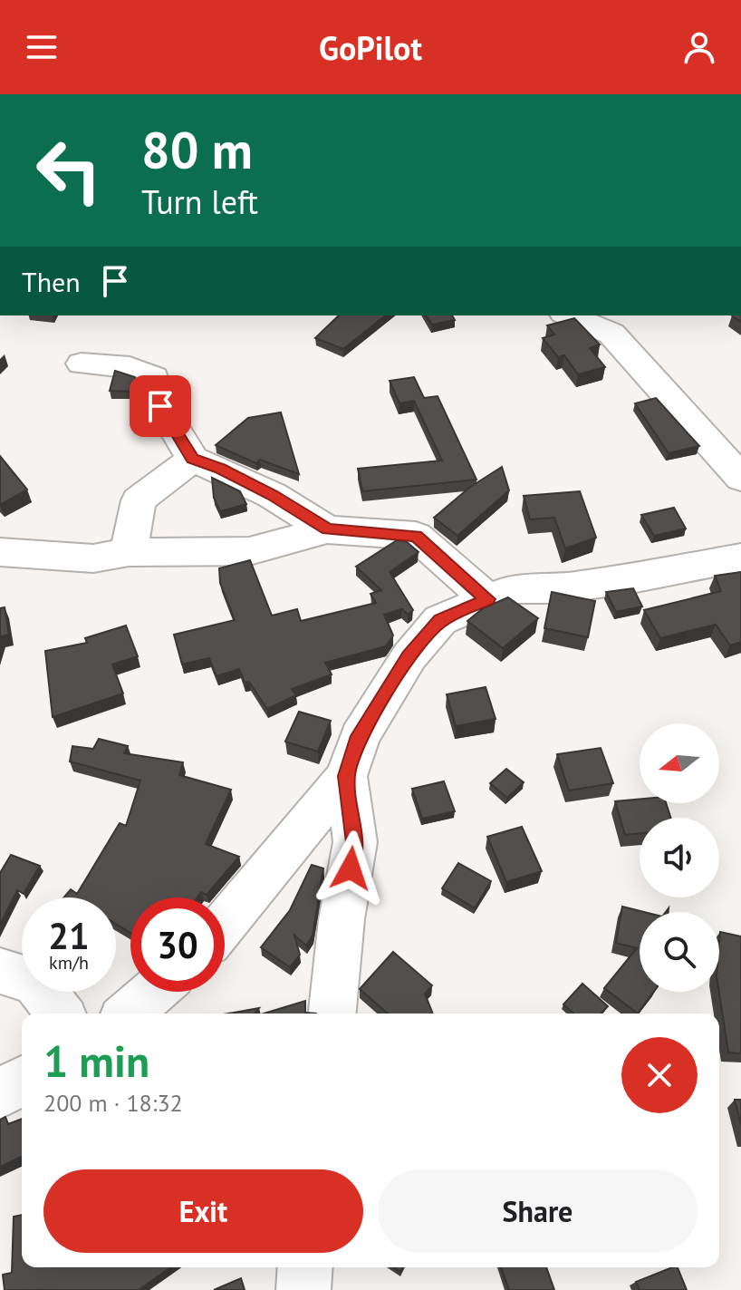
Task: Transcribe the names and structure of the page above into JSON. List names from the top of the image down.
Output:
{
  "north": "left",
  "page": {
    "header": "GoPilot",
    "turn": ["80 m", "Turn left"],
    "then": "Then",
    "speed": "21 km/h",
    "limit": "30",
    "heading": ["1 min", "200 m · 18:32"],
    "buttons": ["Exit", "Share"]
  }
}
